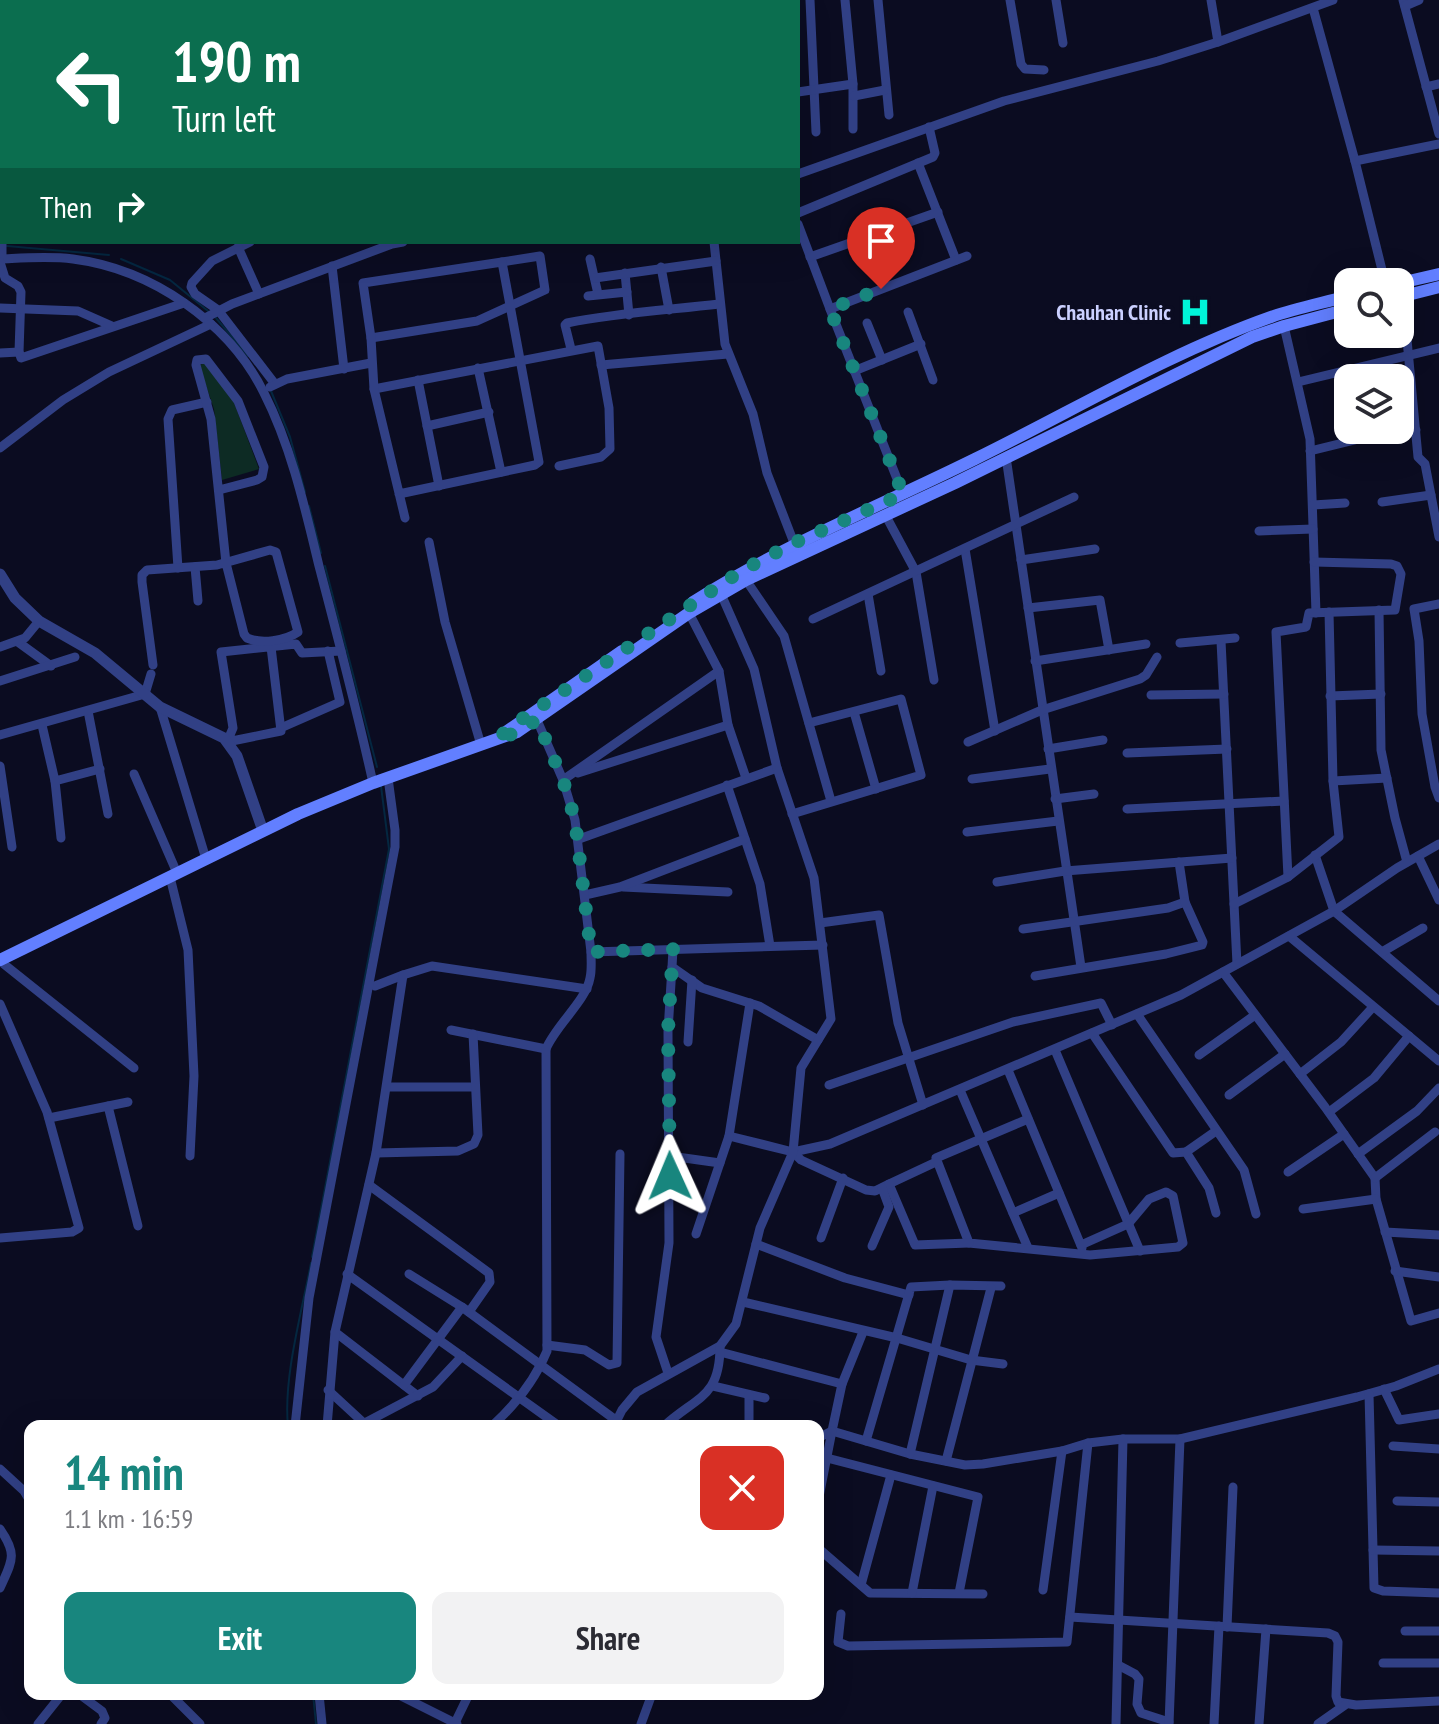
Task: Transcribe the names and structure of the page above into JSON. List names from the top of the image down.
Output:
{
  "places": {
    "hospital": ["Chauhan Clinic"]
  },
  "page": {
    "turn": ["190 m", "Turn left"],
    "then": "Then",
    "heading": ["14 min", "1.1 km · 16:59"],
    "buttons": ["Exit", "Share"]
  }
}
